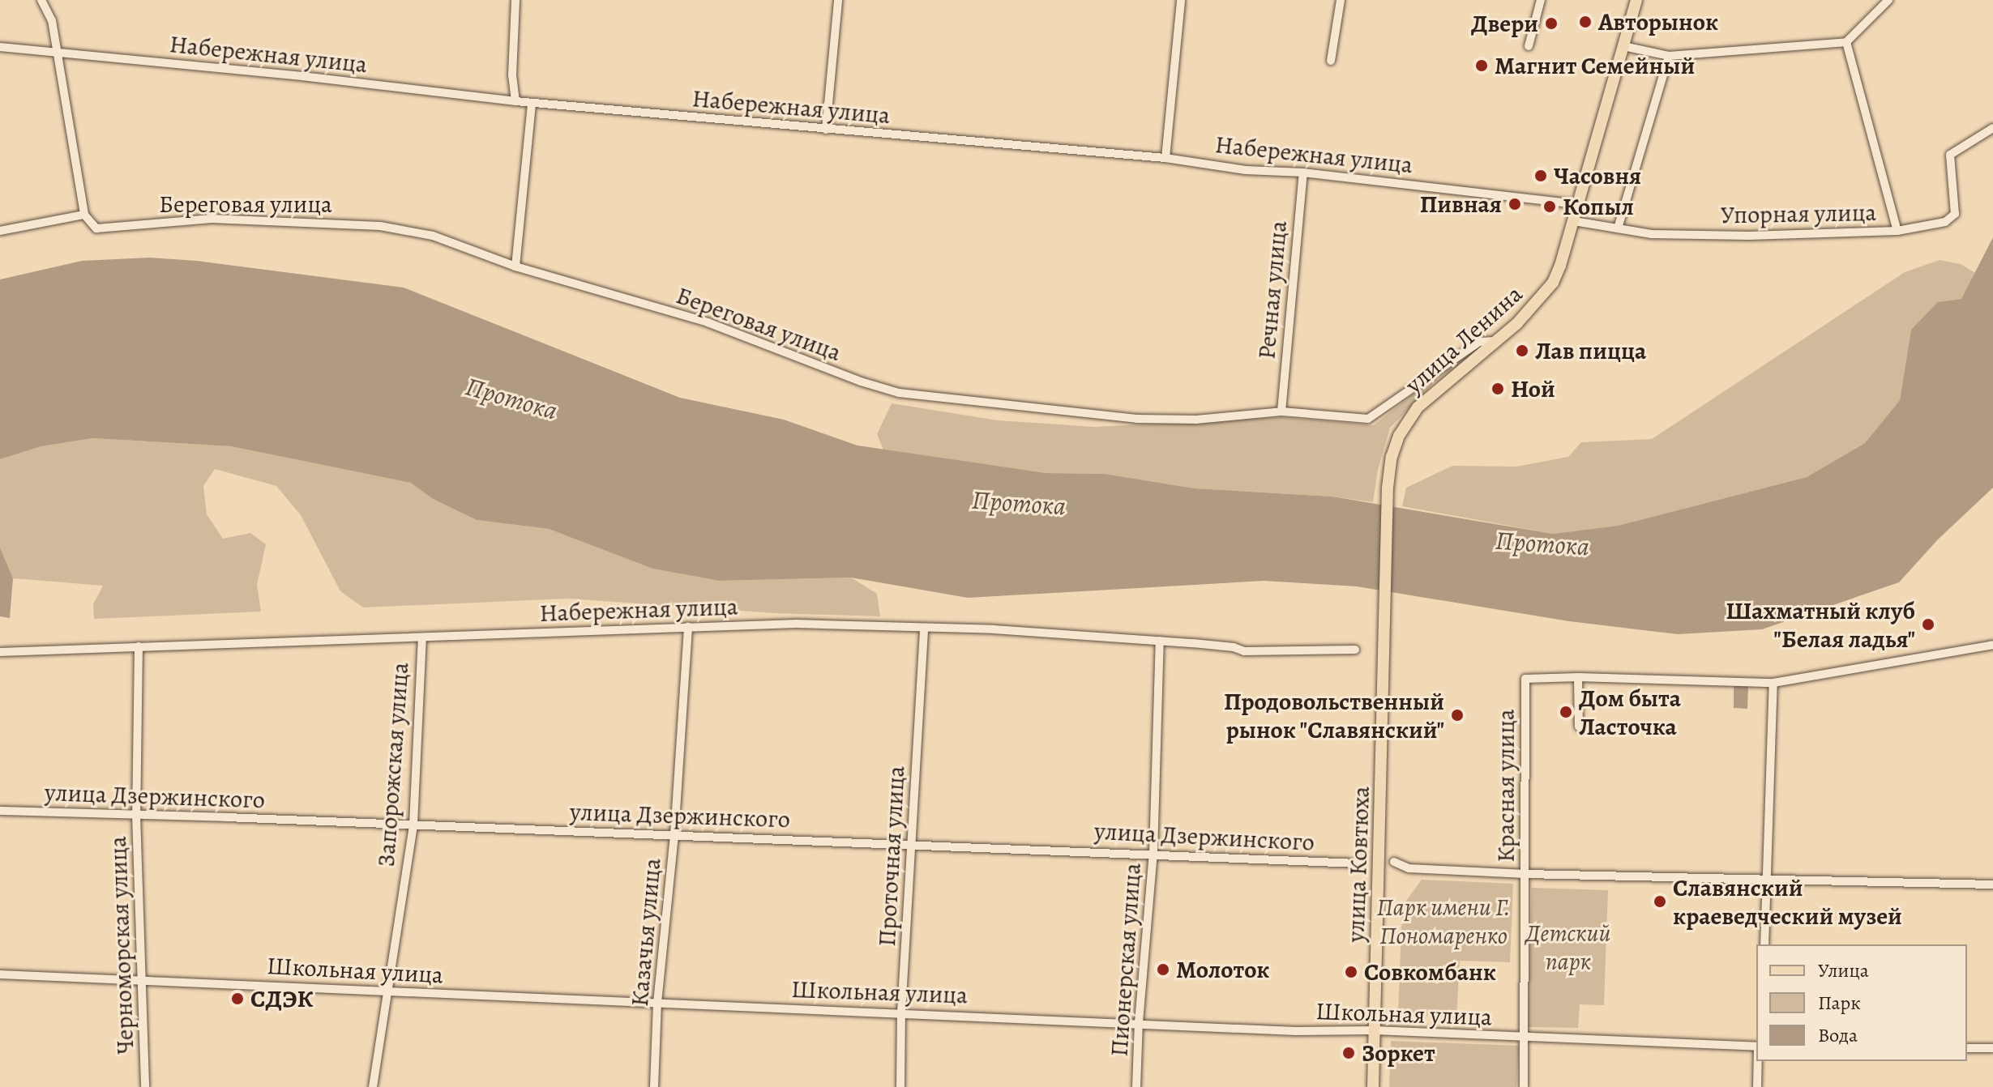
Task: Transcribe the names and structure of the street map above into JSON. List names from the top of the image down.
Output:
{
  "streets": {
    "main road": ["улица Ленина", "улица Ковтюха"],
    "street": [
      "Набережная улица",
      "Береговая улица",
      "Упорная улица",
      "Речная улица",
      "Запорожская улица",
      "Красная улица",
      "улица Дзержинского",
      "Проточная улица",
      "Казачья улица",
      "Черноморская улица",
      "Пионерская улица",
      "Школьная улица"
    ]
  },
  "crossings": [
    ["Набережная улица", "Речная улица"],
    ["Набережная улица", "улица Ленина"],
    ["Набережная улица", "Запорожская улица"],
    ["Набережная улица", "Проточная улица"],
    ["Набережная улица", "Казачья улица"],
    ["Набережная улица", "Черноморская улица"],
    ["Набережная улица", "Пионерская улица"],
    ["Береговая улица", "Речная улица"],
    ["Береговая улица", "улица Ленина"],
    ["Упорная улица", "улица Ленина"],
    ["улица Ленина", "улица Ковтюха"],
    ["Запорожская улица", "улица Дзержинского"],
    ["Запорожская улица", "Школьная улица"],
    ["Красная улица", "Школьная улица"],
    ["улица Дзержинского", "Проточная улица"],
    ["улица Дзержинского", "Казачья улица"],
    ["улица Дзержинского", "Черноморская улица"],
    ["улица Дзержинского", "Пионерская улица"],
    ["Проточная улица", "Школьная улица"],
    ["улица Ковтюха", "Школьная улица"],
    ["Казачья улица", "Школьная улица"],
    ["Черноморская улица", "Школьная улица"],
    ["Пионерская улица", "Школьная улица"]
  ],
  "water": ["Протока"],
  "parks": ["Парк имени Г. Пономаренко", "Детский парк"],
  "places": [
    "Авторынок",
    "Двери",
    "Магнит Семейный",
    "Часовня",
    "Пивная",
    "Копыл",
    "Лав пицца",
    "Ной",
    "Шахматный клуб \"Белая ладья\"",
    "Дом быта Ласточка",
    "Продовольственный рынок \"Славянский\"",
    "Славянский краеведческий музей",
    "Молоток",
    "Совкомбанк",
    "СДЭК",
    "Зоркет"
  ],
  "legend": ["Улица", "Парк", "Вода"]
}
